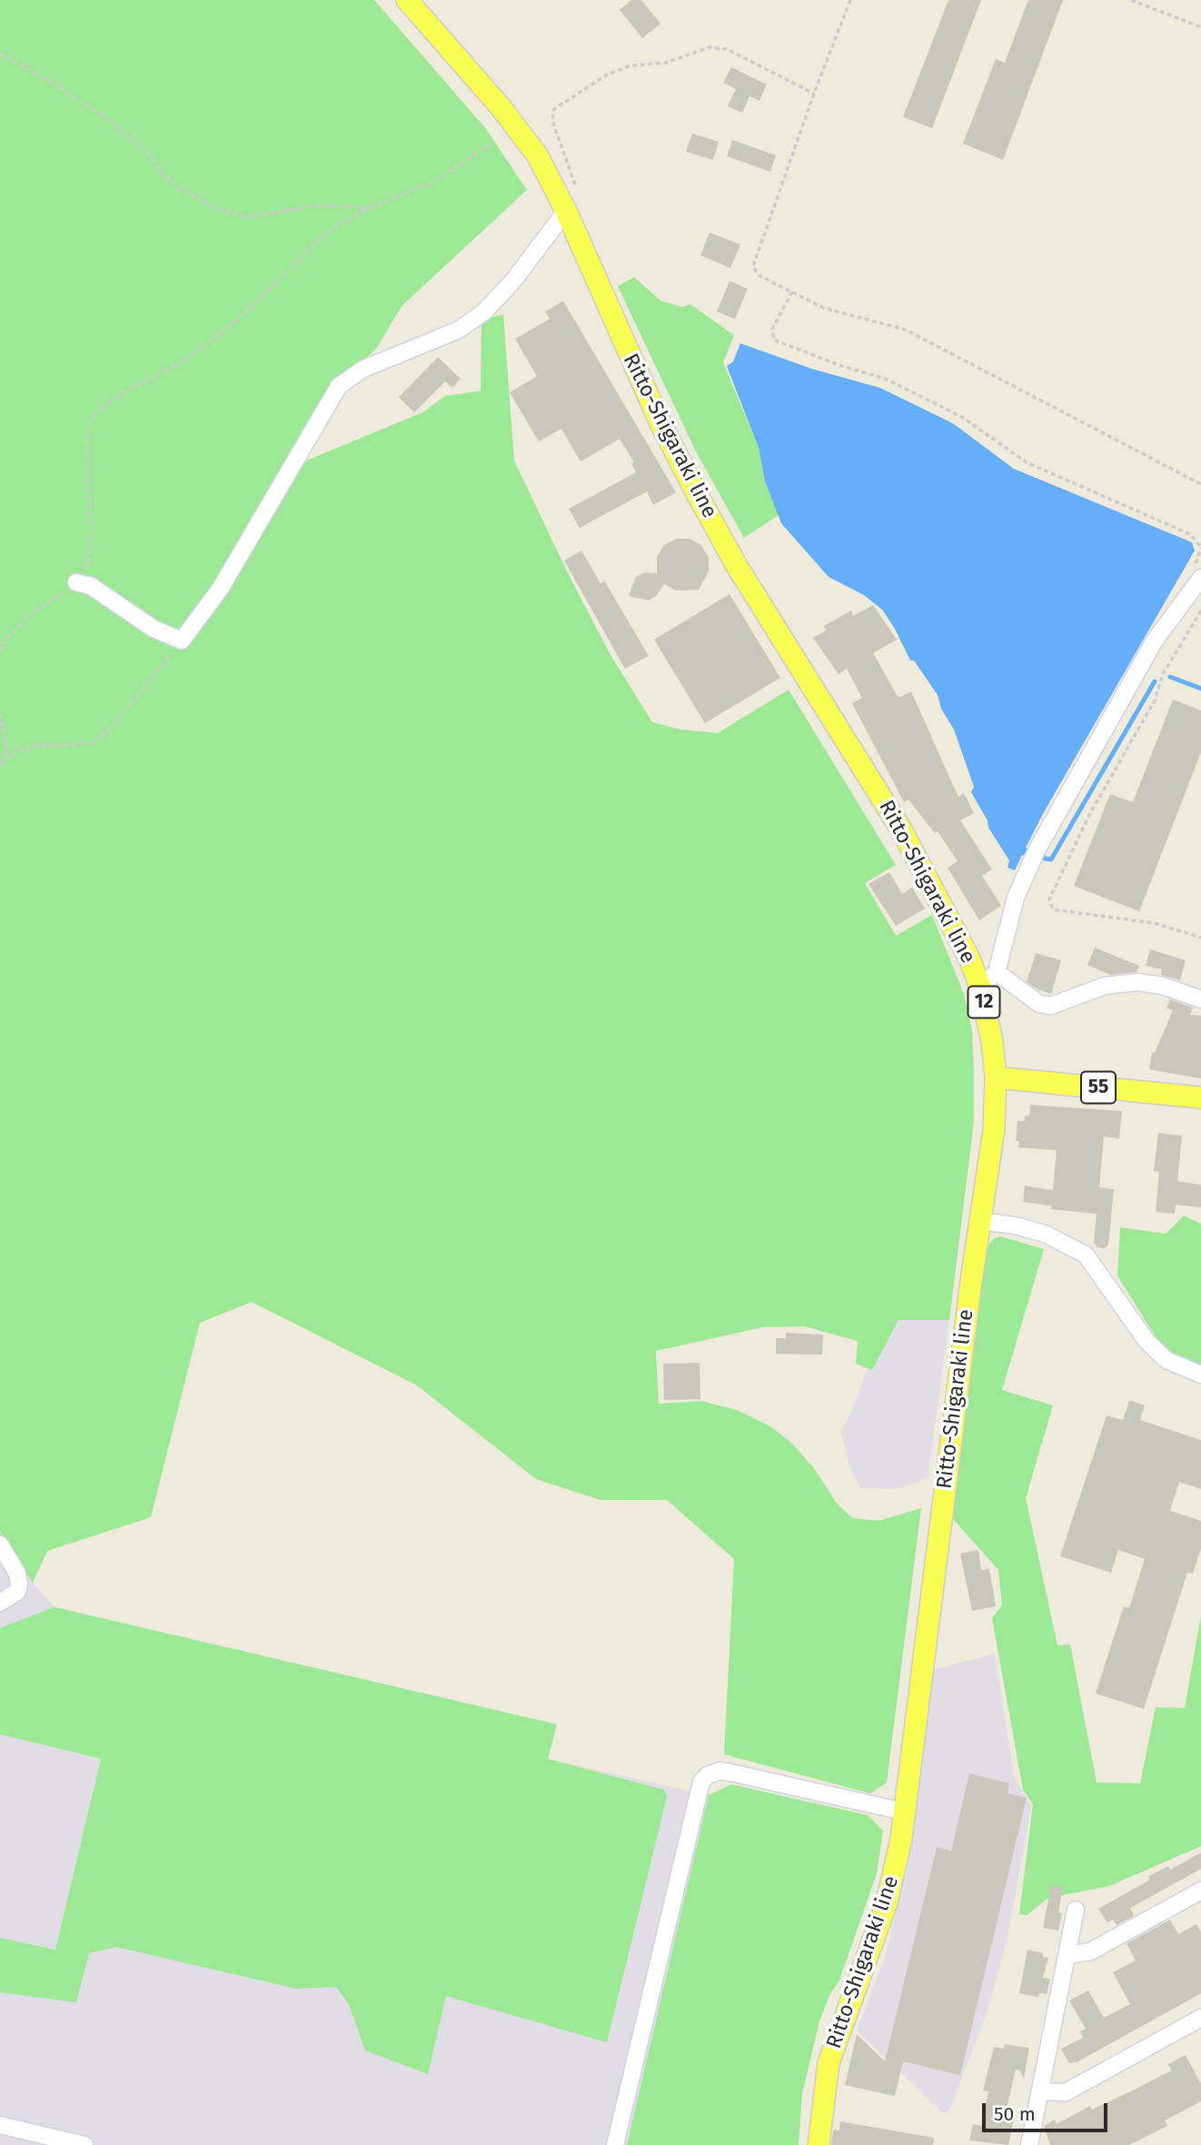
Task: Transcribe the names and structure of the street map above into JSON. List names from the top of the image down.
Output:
{
  "streets": {
    "main road": ["Ritto-Shigaraki line", "12", "55"]
  },
  "crossings": [
    ["Ritto-Shigaraki line", "55"]
  ],
  "scale_bar": "50 m"
}
